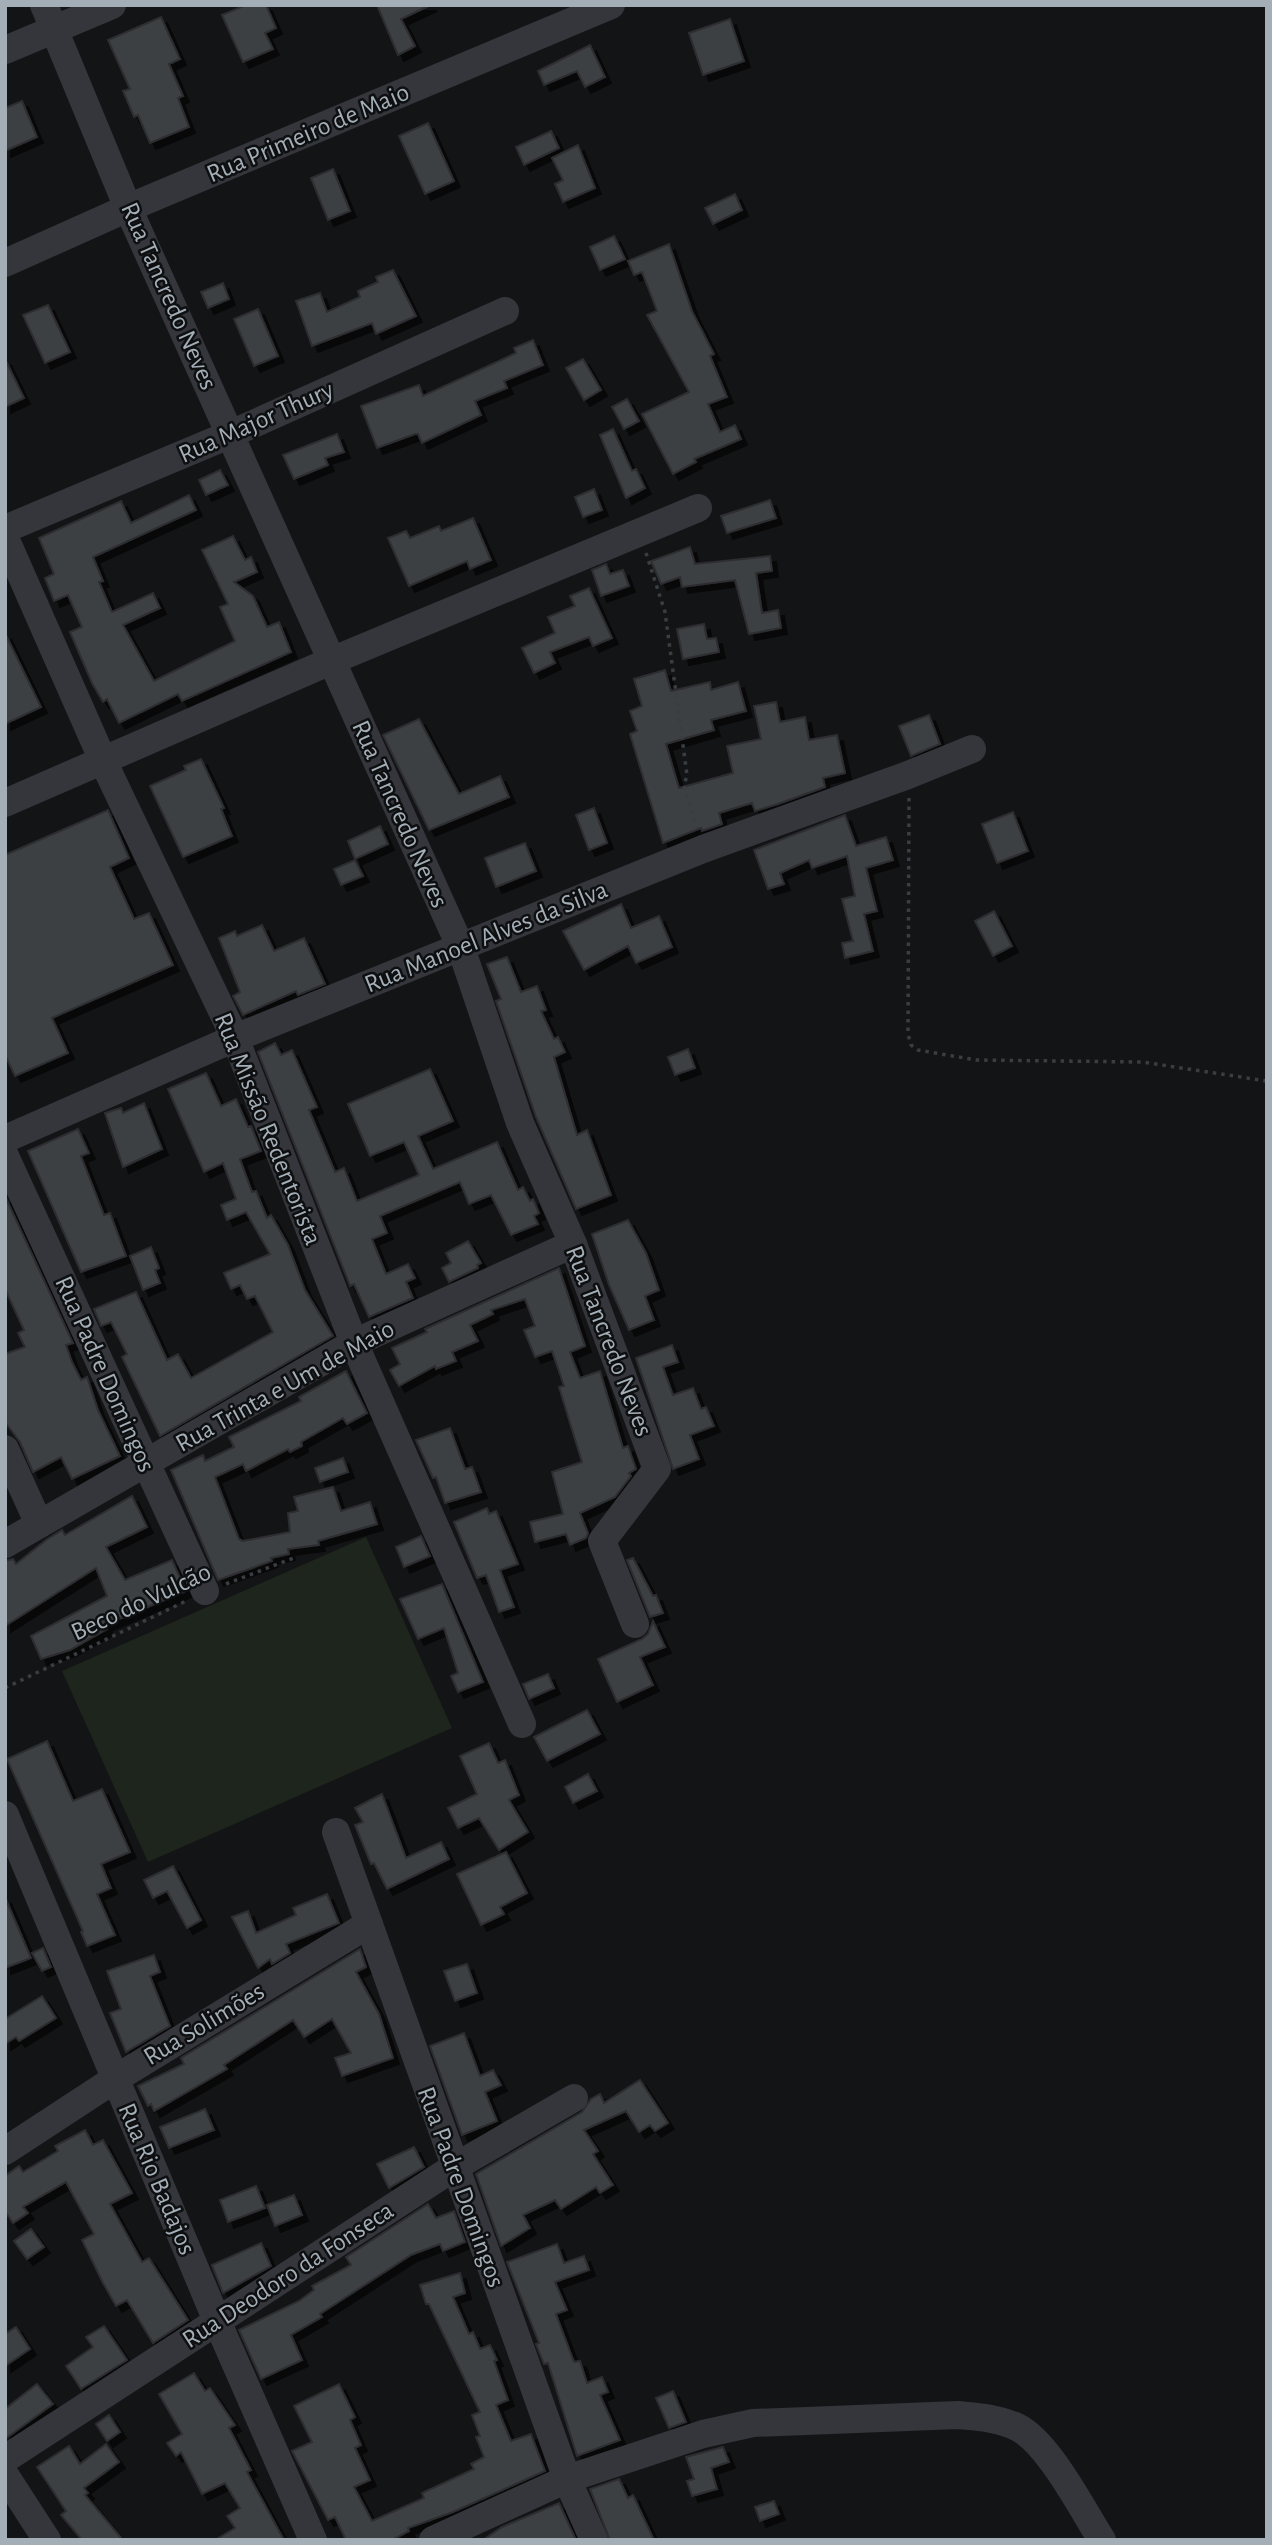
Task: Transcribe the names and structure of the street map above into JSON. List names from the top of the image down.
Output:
{
  "streets": {
    "street": [
      "Rua Primeiro de Maio",
      "Rua Tancredo Neves",
      "Rua Major Thury",
      "Rua Manoel Alves da Silva",
      "Rua Missão Redentorista",
      "Rua Padre Domingos",
      "Rua Trinta e Um de Maio",
      "Rua Solimões",
      "Rua Rio Badajos",
      "Rua Deodoro da Fonseca"
    ],
    "path": ["Beco do Vulcão"]
  },
  "crossings": [
    ["Rua Primeiro de Maio", "Rua Tancredo Neves"],
    ["Rua Tancredo Neves", "Rua Major Thury"],
    ["Rua Tancredo Neves", "Rua Manoel Alves da Silva"],
    ["Rua Tancredo Neves", "Rua Trinta e Um de Maio"],
    ["Rua Manoel Alves da Silva", "Rua Missão Redentorista"],
    ["Rua Missão Redentorista", "Rua Trinta e Um de Maio"],
    ["Rua Padre Domingos", "Rua Trinta e Um de Maio"],
    ["Rua Padre Domingos", "Beco do Vulcão"],
    ["Rua Padre Domingos", "Rua Solimões"],
    ["Rua Padre Domingos", "Rua Deodoro da Fonseca"],
    ["Rua Solimões", "Rua Rio Badajos"],
    ["Rua Rio Badajos", "Rua Deodoro da Fonseca"]
  ]
}
